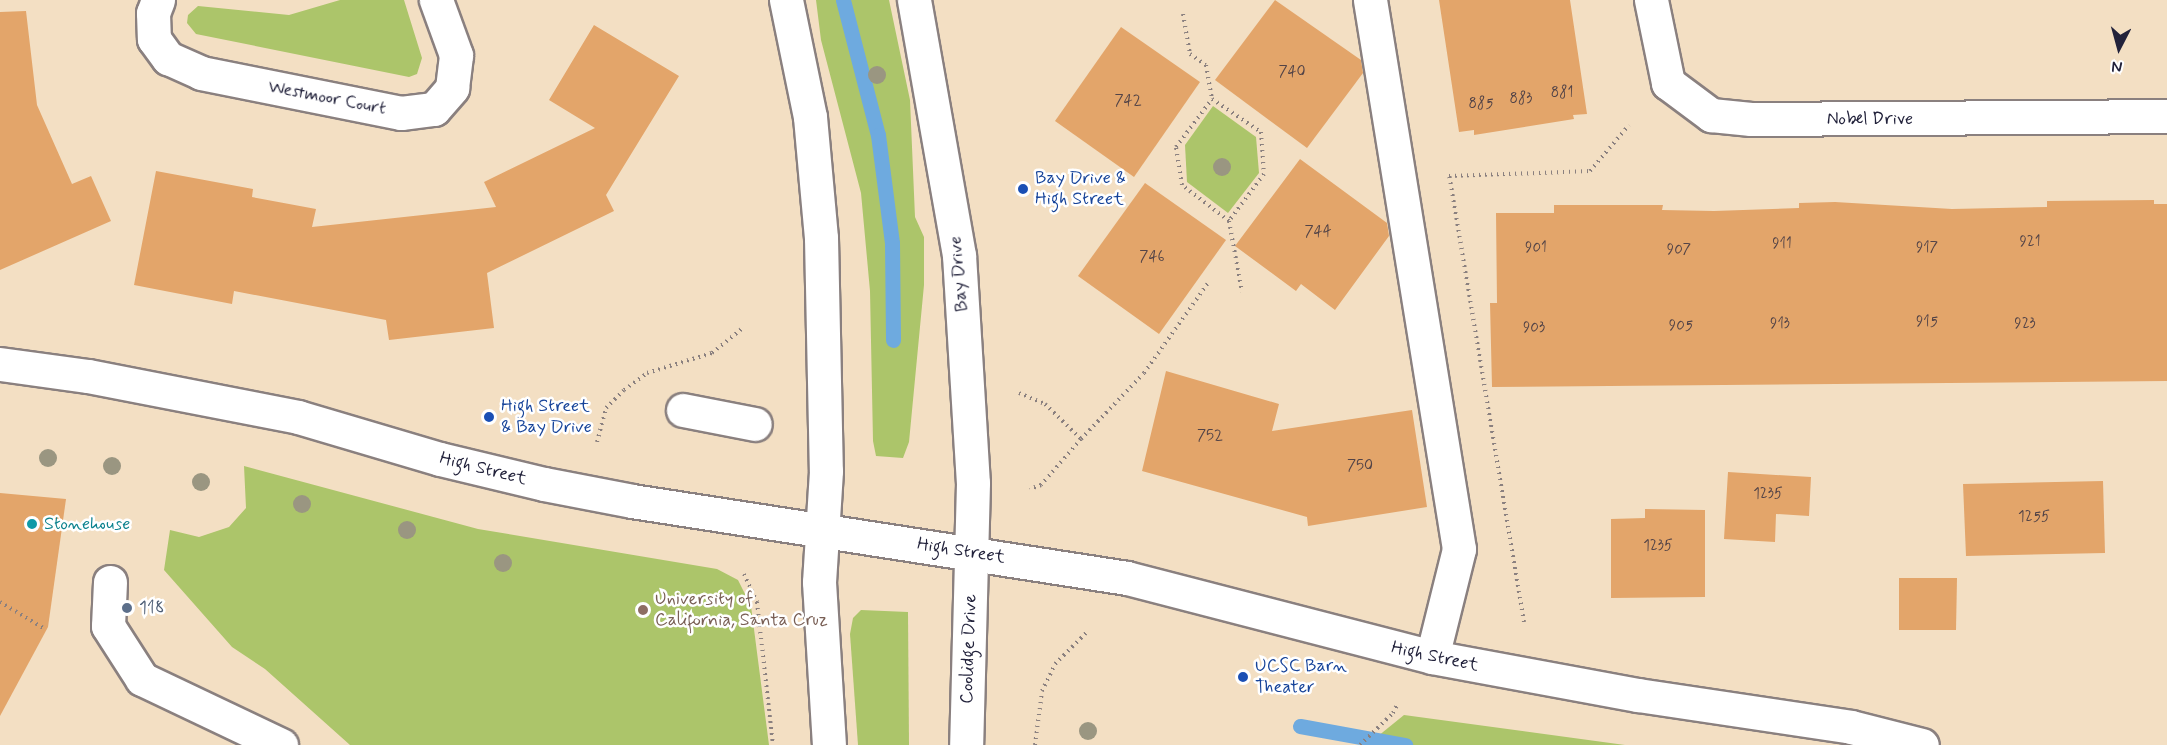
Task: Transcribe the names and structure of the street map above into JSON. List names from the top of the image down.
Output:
{
  "streets": {
    "main road": [
      "Westmoor Court",
      "Nobel Drive",
      "Bay Drive",
      "High Street",
      "Coolidge Drive"
    ]
  },
  "crossings": [
    ["Bay Drive", "High Street"],
    ["Bay Drive", "Coolidge Drive"],
    ["High Street", "Coolidge Drive"]
  ],
  "places": [
    "Bay Drive & High Street",
    "High Street & Bay Drive",
    "Stonehouse",
    "118",
    "University of California, Santa Cruz",
    "UCSC Barn Theater"
  ],
  "house_numbers": [
    "740",
    "881",
    "883",
    "742",
    "885",
    "744",
    "921",
    "911",
    "901",
    "917",
    "907",
    "746",
    "915",
    "913",
    "923",
    "905",
    "903",
    "752",
    "750",
    "1235",
    "1255",
    "1235"
  ],
  "north": "bottom"
}
